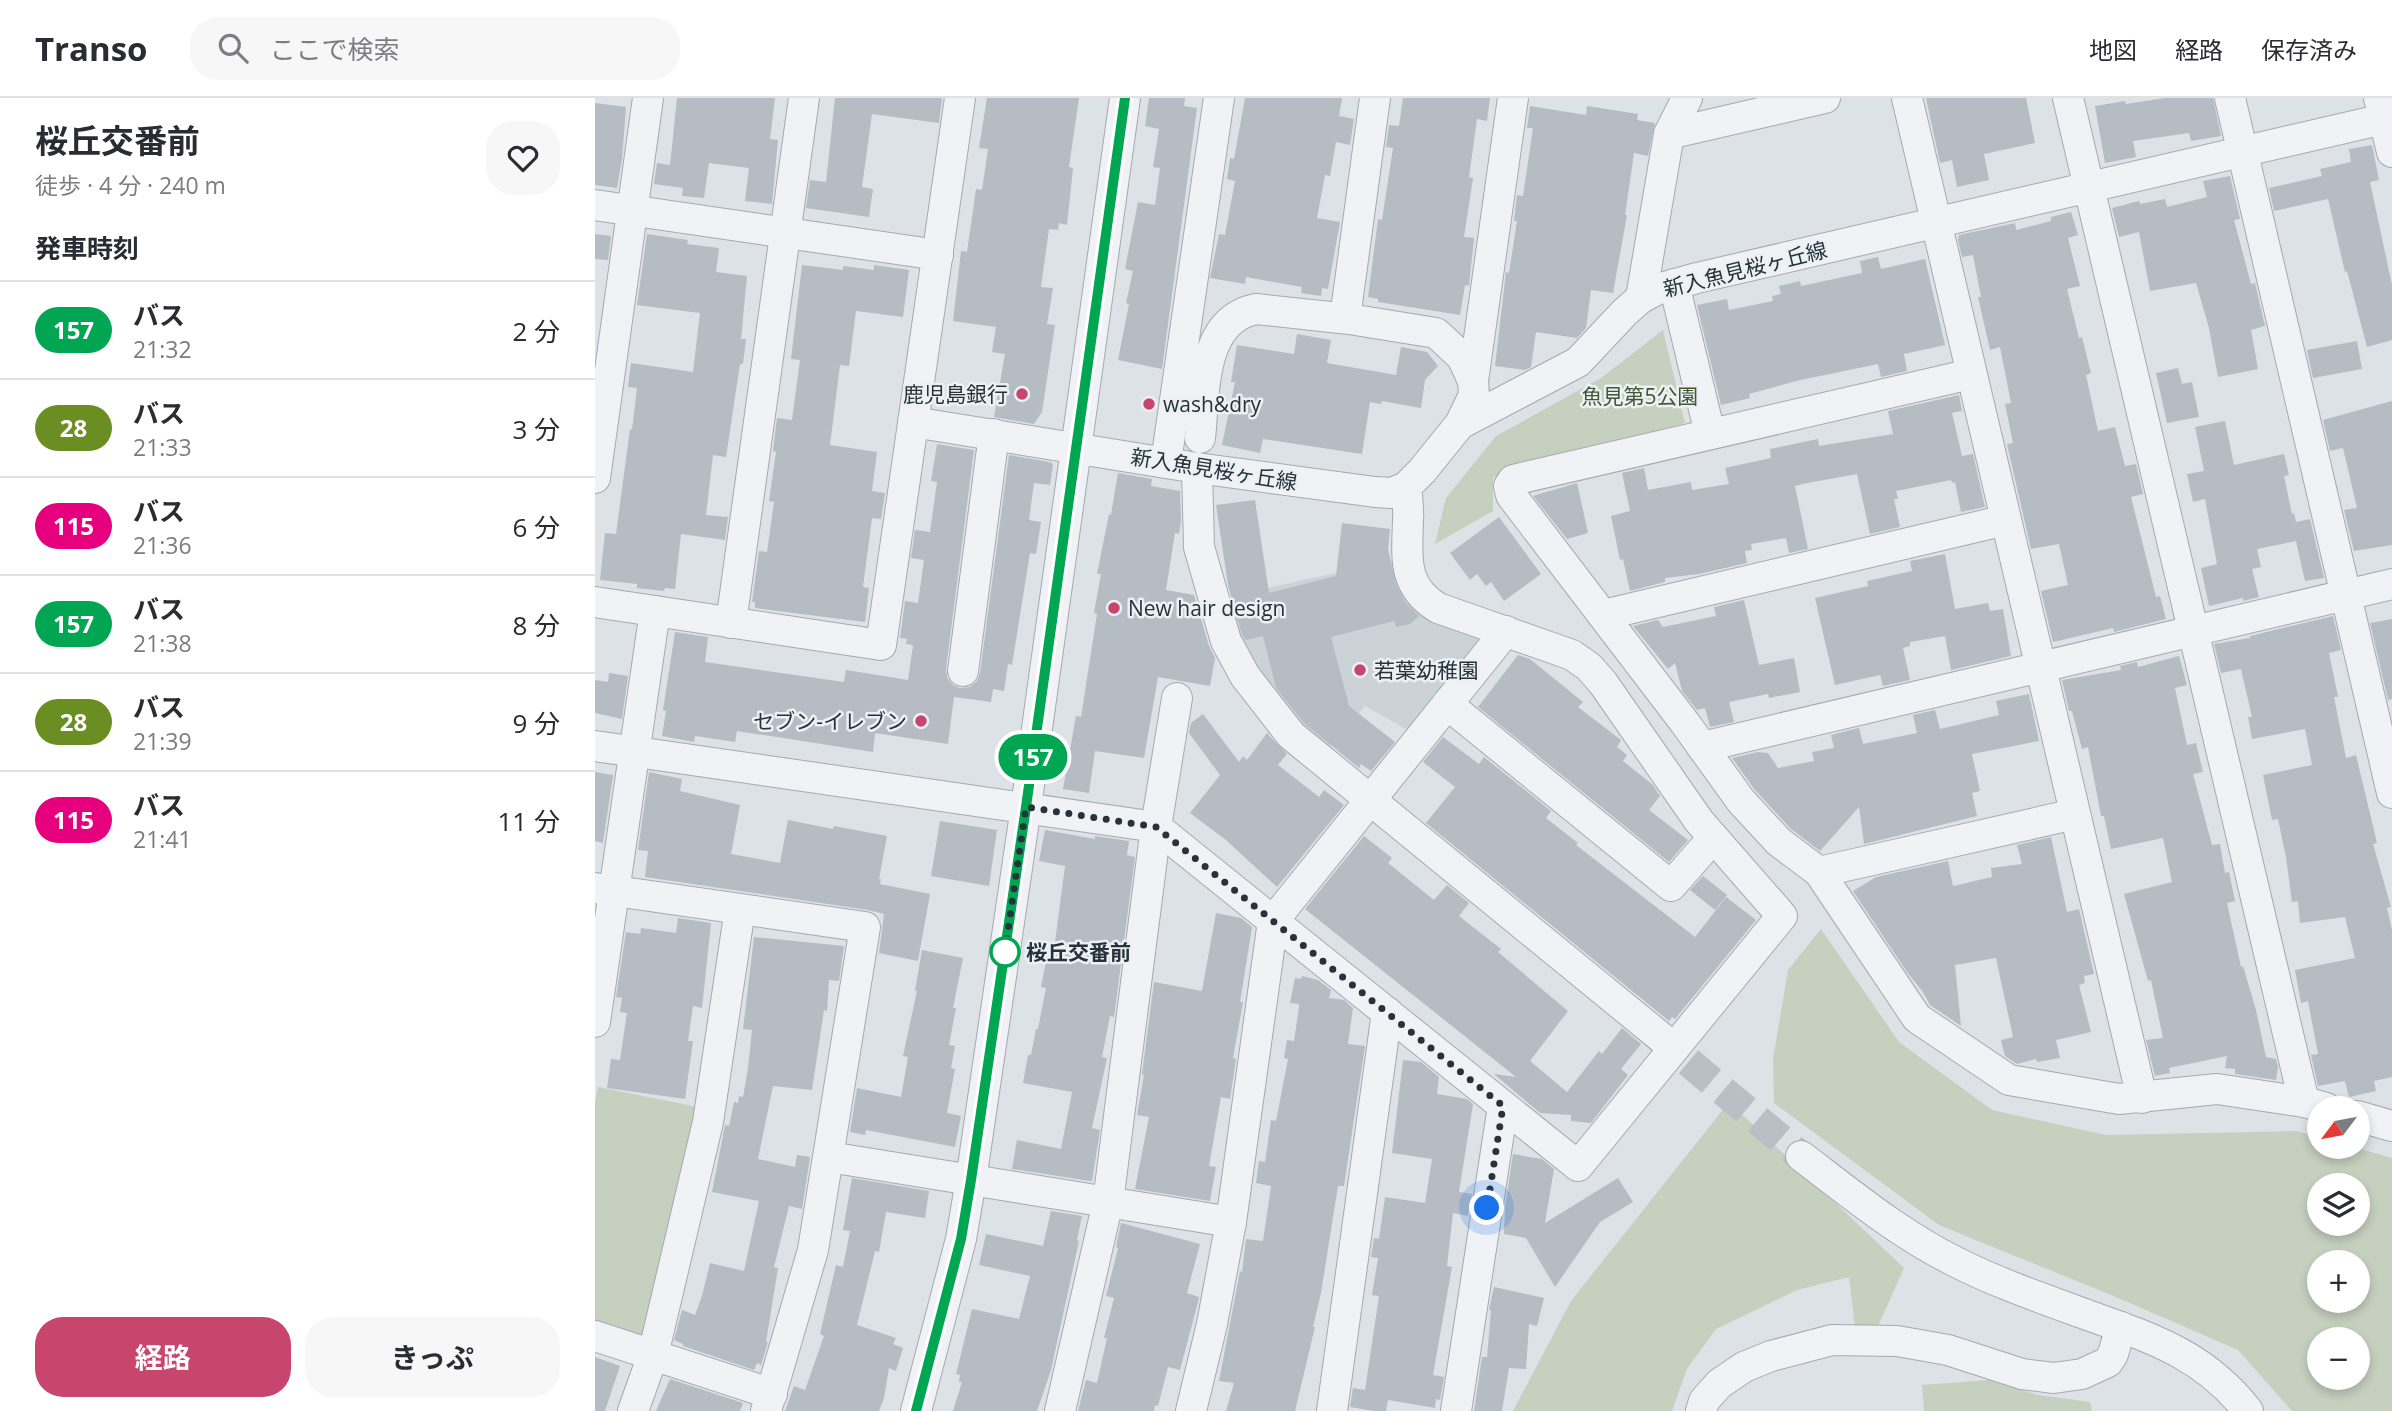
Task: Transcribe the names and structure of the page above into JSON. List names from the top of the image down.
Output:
{
  "streets": {
    "street": ["新入魚見桜ヶ丘線"]
  },
  "parks": ["魚見第5公園"],
  "places": [
    "鹿児島銀行",
    "wash&dry",
    "New hair design",
    "若葉幼稚園",
    "セブン-イレブン",
    "桜丘交番前"
  ],
  "lines": ["bus line 157"],
  "north": "bottom left",
  "page": {
    "header": "Transo",
    "search": "ここで検索",
    "nav": ["地図", "経路", "保存済み"],
    "heading": [
      ["桜丘交番前", "徒歩 · 4 分 · 240 m"],
      "発車時刻"
    ],
    "on_map": "157",
    "list": [
      {
        "mark": "157",
        "name": "バス",
        "note": "21:32",
        "value": "2 分"
      },
      {
        "mark": "28",
        "name": "バス",
        "note": "21:33",
        "value": "3 分"
      },
      {
        "mark": "115",
        "name": "バス",
        "note": "21:36",
        "value": "6 分"
      },
      {
        "mark": "157",
        "name": "バス",
        "note": "21:38",
        "value": "8 分"
      },
      {
        "mark": "28",
        "name": "バス",
        "note": "21:39",
        "value": "9 分"
      },
      {
        "mark": "115",
        "name": "バス",
        "note": "21:41",
        "value": "11 分"
      }
    ],
    "map_buttons": ["+", "−"],
    "buttons": ["経路", "きっぷ"]
  }
}
